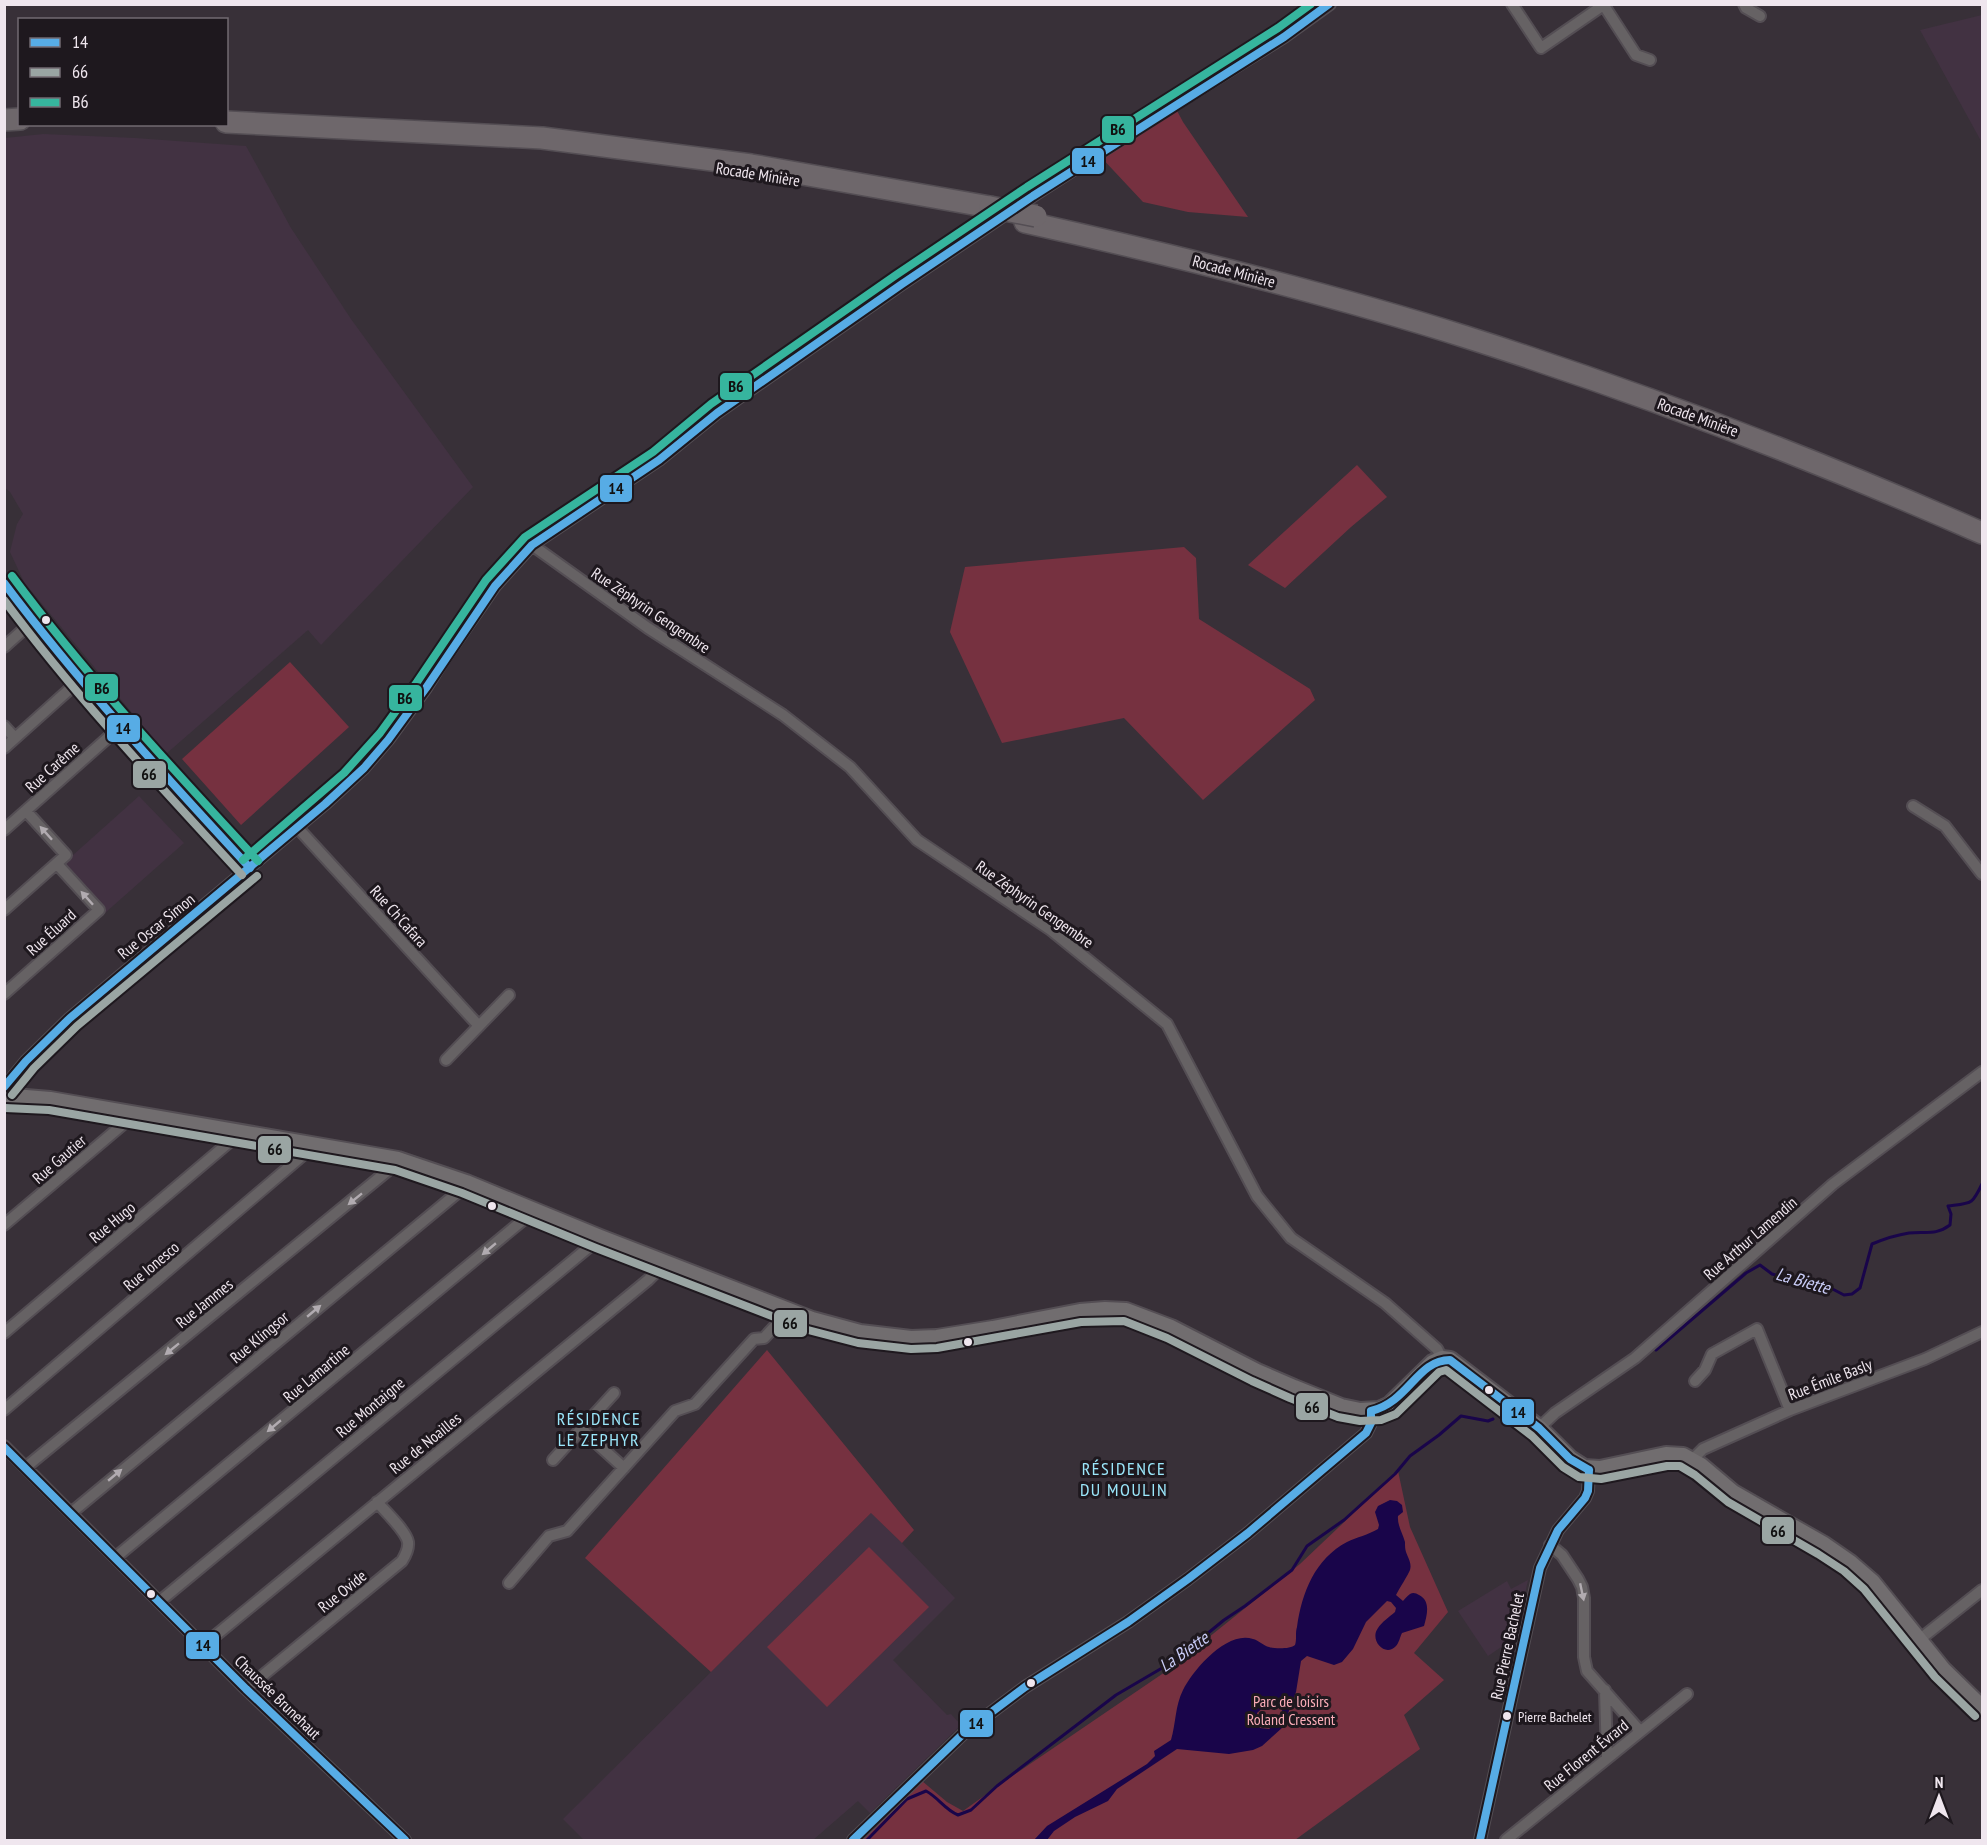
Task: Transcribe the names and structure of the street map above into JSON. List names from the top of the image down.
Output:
{
  "streets": {
    "highway": ["Rocade Minière"],
    "street": [
      "Rue Zéphyrin Gengembre",
      "Rue Carême",
      "Rue Ch'Cafara",
      "Rue Oscar Simon",
      "Rue Éluard",
      "Rue Gautier",
      "Rue Hugo",
      "Rue Arthur Lamendin",
      "Rue Ionesco",
      "Rue Jammes",
      "Rue Klingsor",
      "Rue Lamartine",
      "Rue Émile Basly",
      "Rue Montaigne",
      "Rue de Noailles",
      "Rue Ovide",
      "Rue Pierre Bachelet",
      "Chaussée Brunehaut",
      "Rue Florent Évrard"
    ]
  },
  "crossings": [
    ["Rocade Minière", "Rue Oscar Simon"],
    ["Rue Zéphyrin Gengembre", "Rue Oscar Simon"],
    ["Rue Ch'Cafara", "Rue Oscar Simon"],
    ["Rue Jammes", "Chaussée Brunehaut"],
    ["Rue Klingsor", "Chaussée Brunehaut"],
    ["Rue Lamartine", "Chaussée Brunehaut"],
    ["Rue Montaigne", "Chaussée Brunehaut"],
    ["Rue de Noailles", "Rue Ovide"],
    ["Rue de Noailles", "Chaussée Brunehaut"],
    ["Rue Ovide", "Chaussée Brunehaut"]
  ],
  "one_way": ["Rue Jammes", "Rue Klingsor", "Rue Lamartine"],
  "districts": ["RÉSIDENCE LE ZEPHYR", "RÉSIDENCE DU MOULIN"],
  "water": ["La Biette"],
  "parks": ["Parc de loisirs Roland Cressent"],
  "places": ["Pierre Bachelet"],
  "lines": ["transit line 14", "transit line B6", "transit line 66"],
  "legend": ["14", "66", "B6"],
  "north": "top"
}
